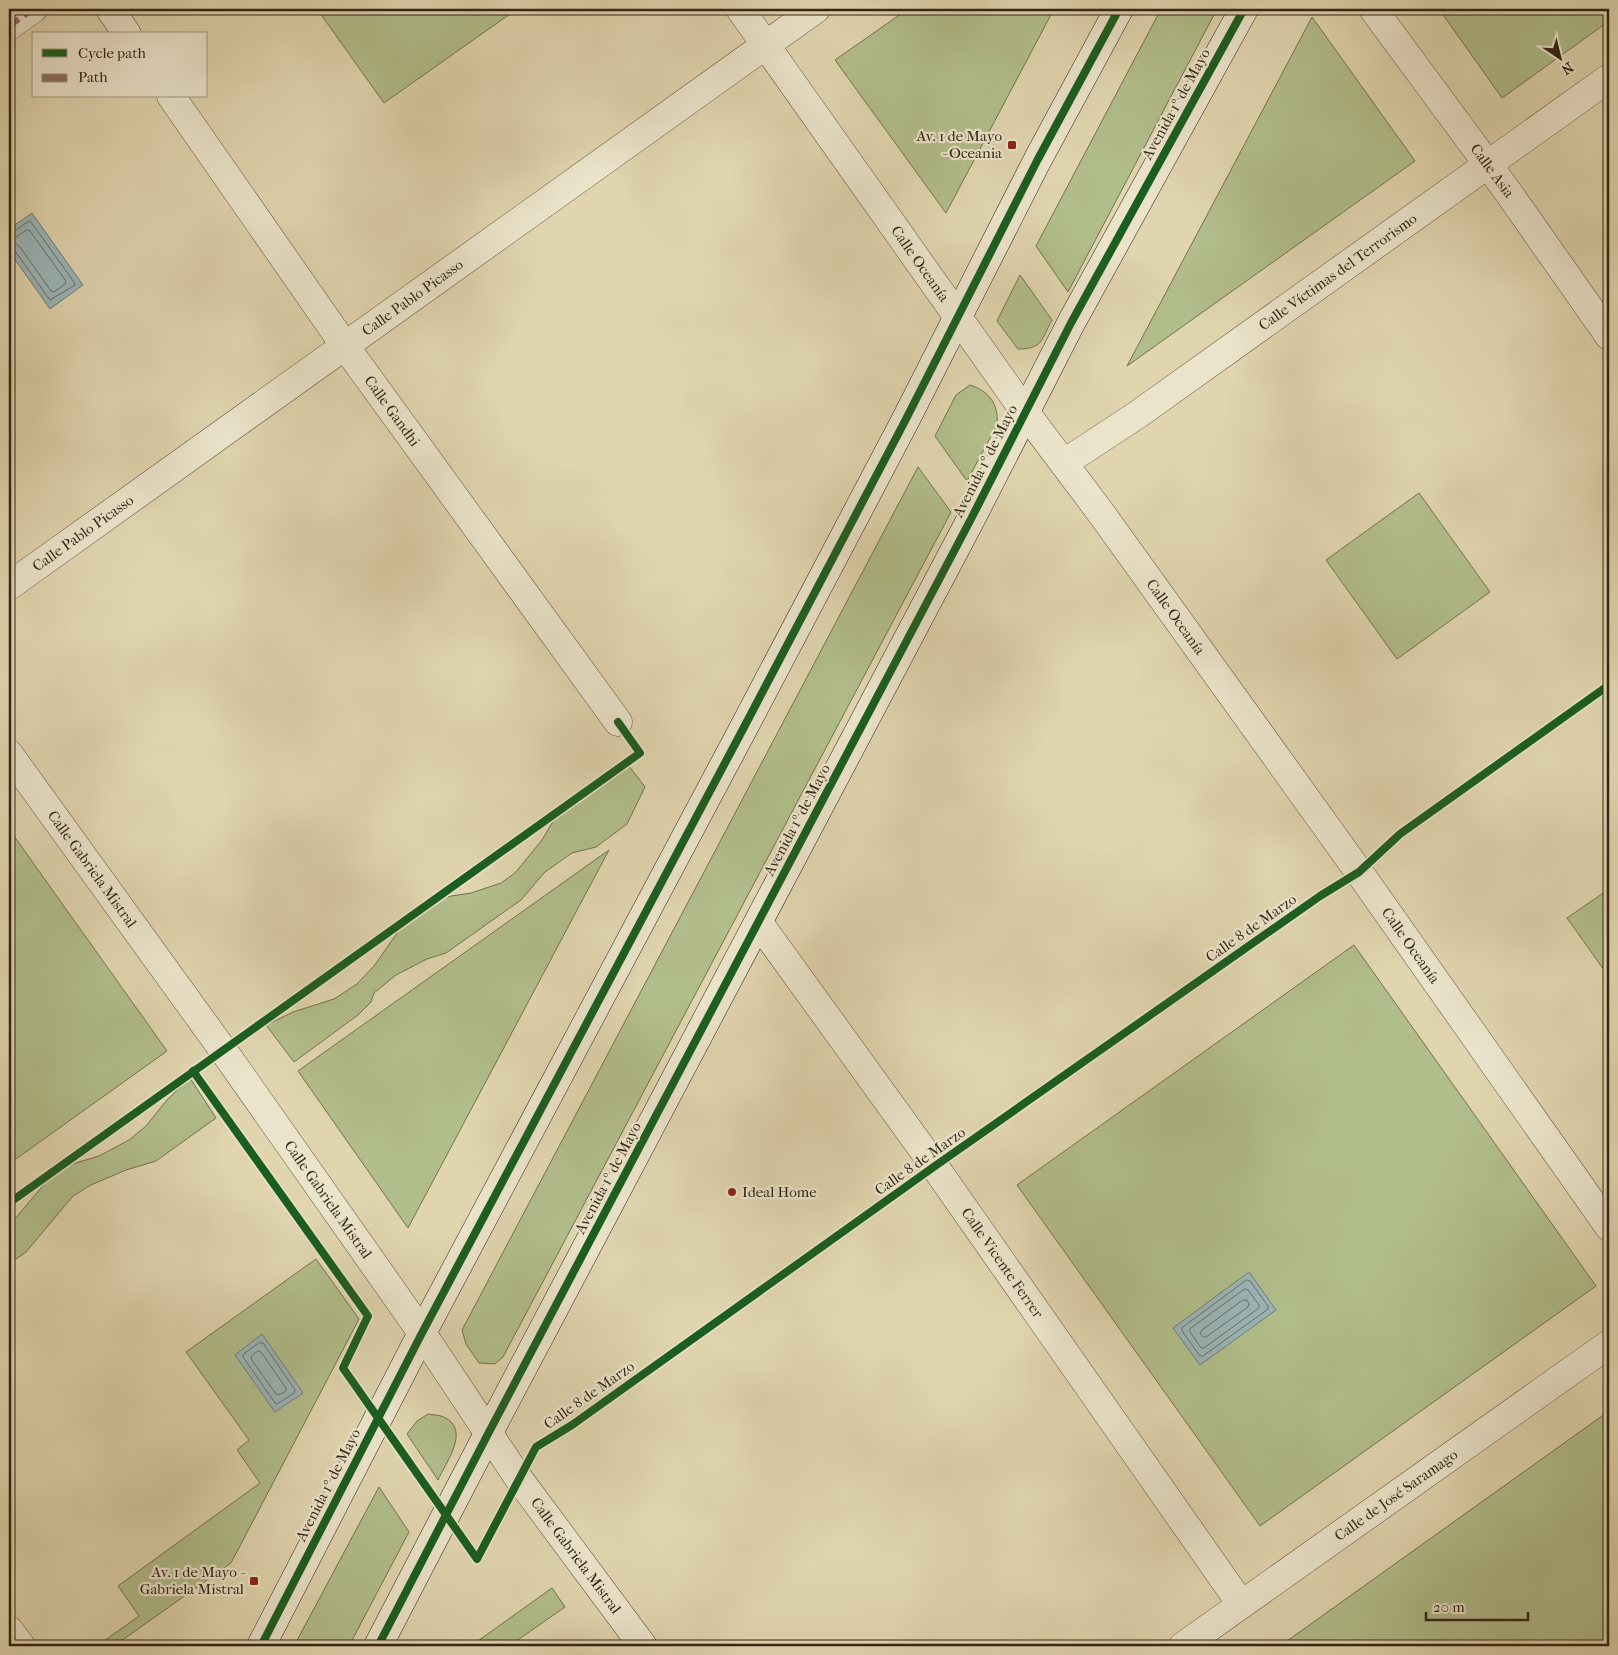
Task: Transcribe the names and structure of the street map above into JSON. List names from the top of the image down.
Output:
{
  "streets": {
    "street": [
      "Avenida 1º de Mayo",
      "Calle Asia",
      "Calle Oceanía",
      "Calle Víctimas del Terrorismo",
      "Calle Pablo Picasso",
      "Calle Gandhi",
      "Calle Gabriela Mistral",
      "Calle Vicente Ferrer",
      "Calle de José Saramago"
    ],
    "cycle path": ["Calle 8 de Marzo"]
  },
  "crossings": [
    ["Avenida 1º de Mayo", "Calle Oceanía"],
    ["Avenida 1º de Mayo", "Calle Gabriela Mistral"],
    ["Avenida 1º de Mayo", "Calle Vicente Ferrer"],
    ["Calle Asia", "Calle Víctimas del Terrorismo"],
    ["Calle Oceanía", "Calle Víctimas del Terrorismo"],
    ["Calle Oceanía", "Calle Pablo Picasso"],
    ["Calle Pablo Picasso", "Calle Gandhi"],
    ["Calle Vicente Ferrer", "Calle de José Saramago"]
  ],
  "places": {
    "transit": ["Av. 1 de Mayo - Oceania", "Av. 1 de Mayo - Gabriela Mistral"],
    "other": ["Ideal Home"]
  },
  "legend": ["Cycle path", "Path"],
  "scale_bar": "20 m",
  "north": "bottom right"
}
